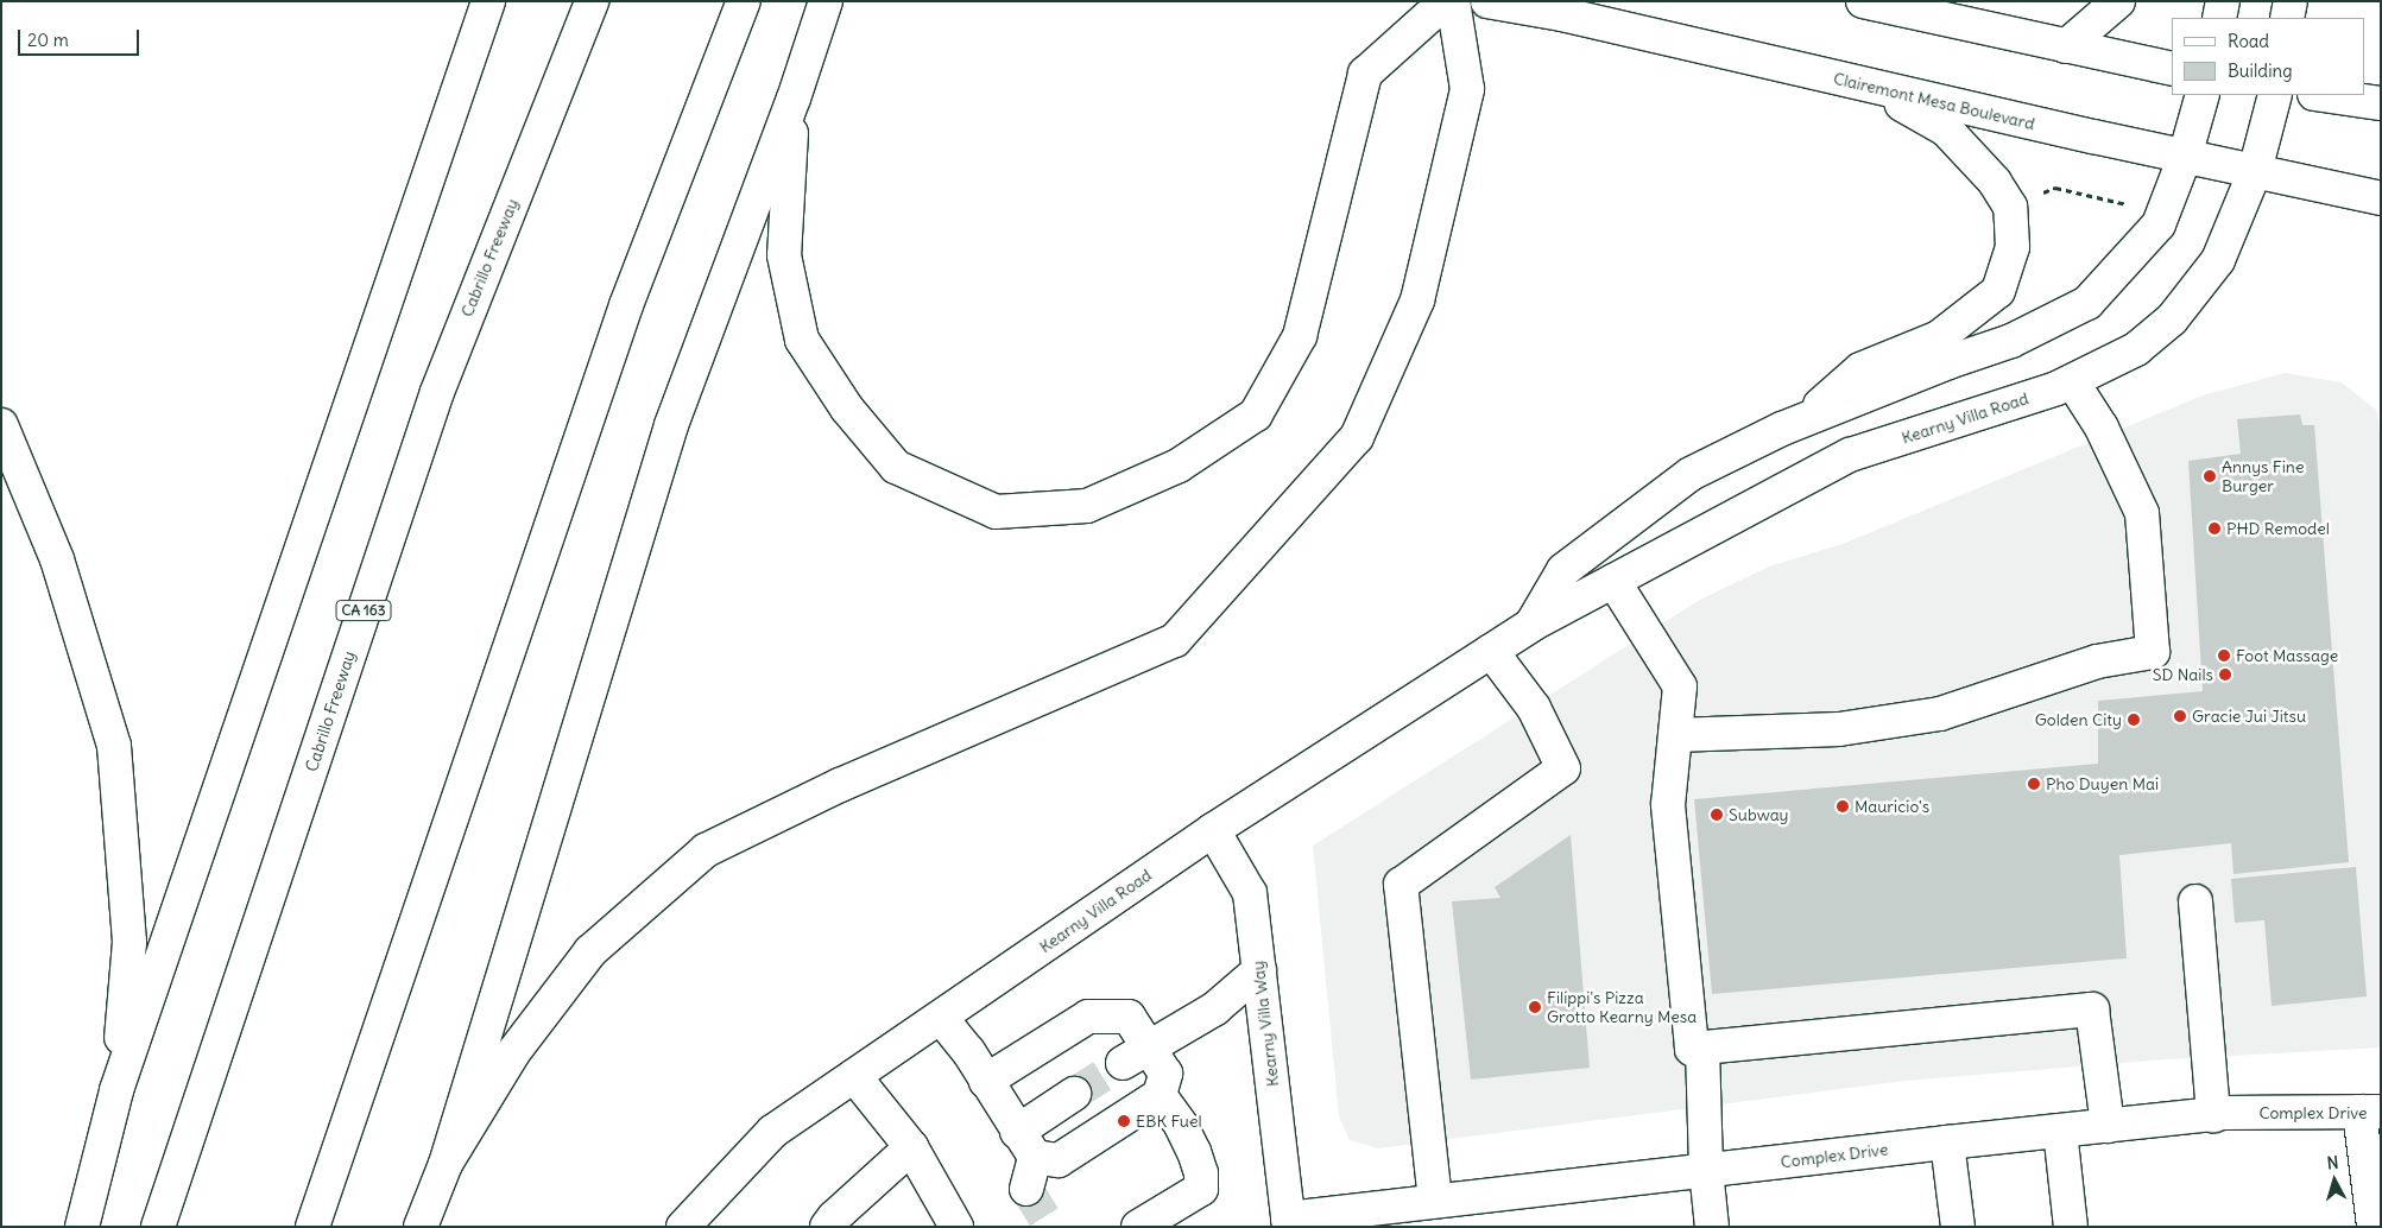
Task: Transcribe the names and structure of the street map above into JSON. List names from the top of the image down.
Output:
{
  "streets": {
    "main road": [
      "Clairemont Mesa Boulevard",
      "Cabrillo Freeway",
      "Kearny Villa Road",
      "CA 163",
      "Kearny Villa Way",
      "Complex Drive"
    ]
  },
  "crossings": [
    ["Clairemont Mesa Boulevard", "Kearny Villa Road"],
    ["Kearny Villa Road", "Kearny Villa Way"],
    ["Kearny Villa Way", "Complex Drive"]
  ],
  "places": [
    "Annys Fine Burger",
    "PHD Remodel",
    "Foot Massage",
    "SD Nails",
    "Gracie Jui Jitsu",
    "Golden City",
    "Pho Duyen Mai",
    "Mauricio's",
    "Subway",
    "Filippi's Pizza Grotto Kearny Mesa",
    "EBK Fuel"
  ],
  "legend": ["Road", "Building"],
  "scale_bar": "20 m",
  "north": "top"
}
